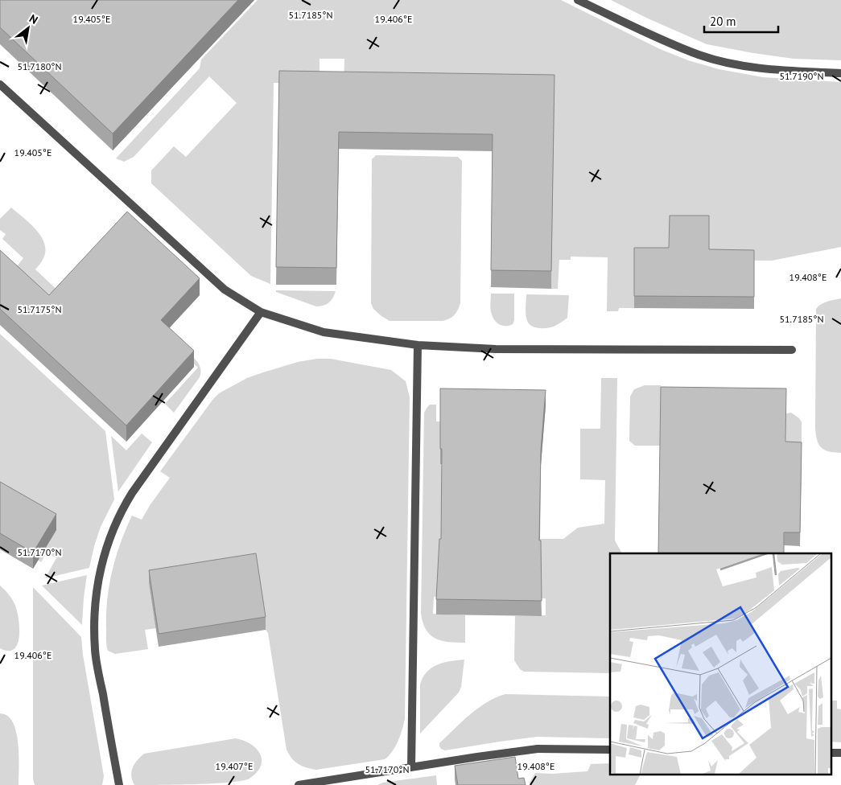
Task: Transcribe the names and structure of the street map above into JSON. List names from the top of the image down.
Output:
{
  "scale_bar": "20 m",
  "north": "top right",
  "coordinates": [
    "51.7185°N",
    "19.405°E",
    "19.406°E",
    "51.7180°N",
    "51.7190°N",
    "19.408°E",
    "51.7175°N",
    "51.7170°N",
    "19.407°E"
  ]
}
